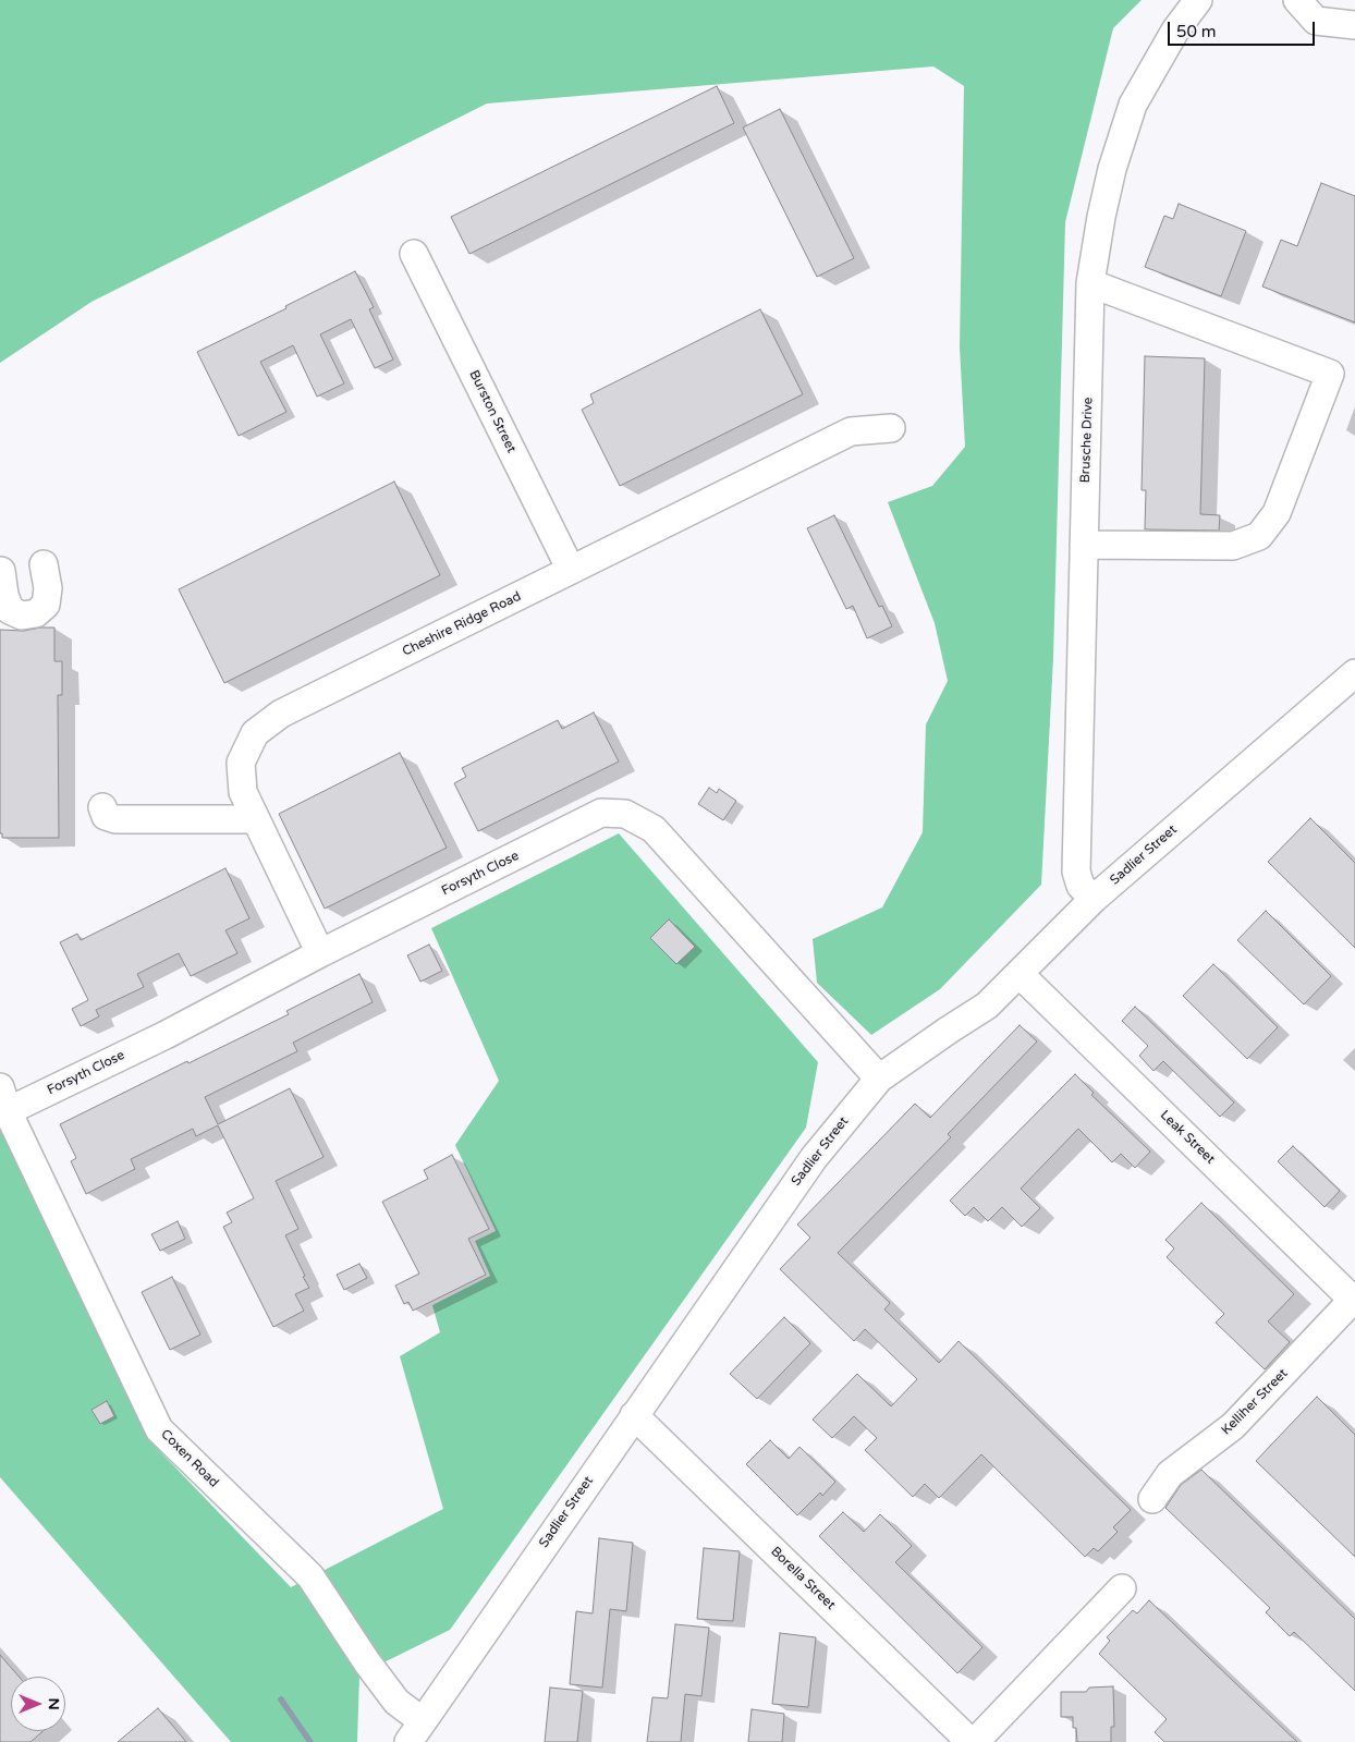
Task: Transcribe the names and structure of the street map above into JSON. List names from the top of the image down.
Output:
{
  "streets": {
    "lane": [
      "Burston Street",
      "Brusche Drive",
      "Cheshire Ridge Road",
      "Sadlier Street",
      "Forsyth Close",
      "Leak Street",
      "Kelliher Street",
      "Coxen Road",
      "Borella Street"
    ]
  },
  "crossings": [
    ["Burston Street", "Cheshire Ridge Road"],
    ["Brusche Drive", "Sadlier Street"],
    ["Cheshire Ridge Road", "Forsyth Close"],
    ["Sadlier Street", "Forsyth Close"],
    ["Sadlier Street", "Leak Street"],
    ["Sadlier Street", "Coxen Road"],
    ["Sadlier Street", "Borella Street"],
    ["Forsyth Close", "Coxen Road"],
    ["Leak Street", "Kelliher Street"]
  ],
  "scale_bar": "50 m",
  "north": "right"
}
